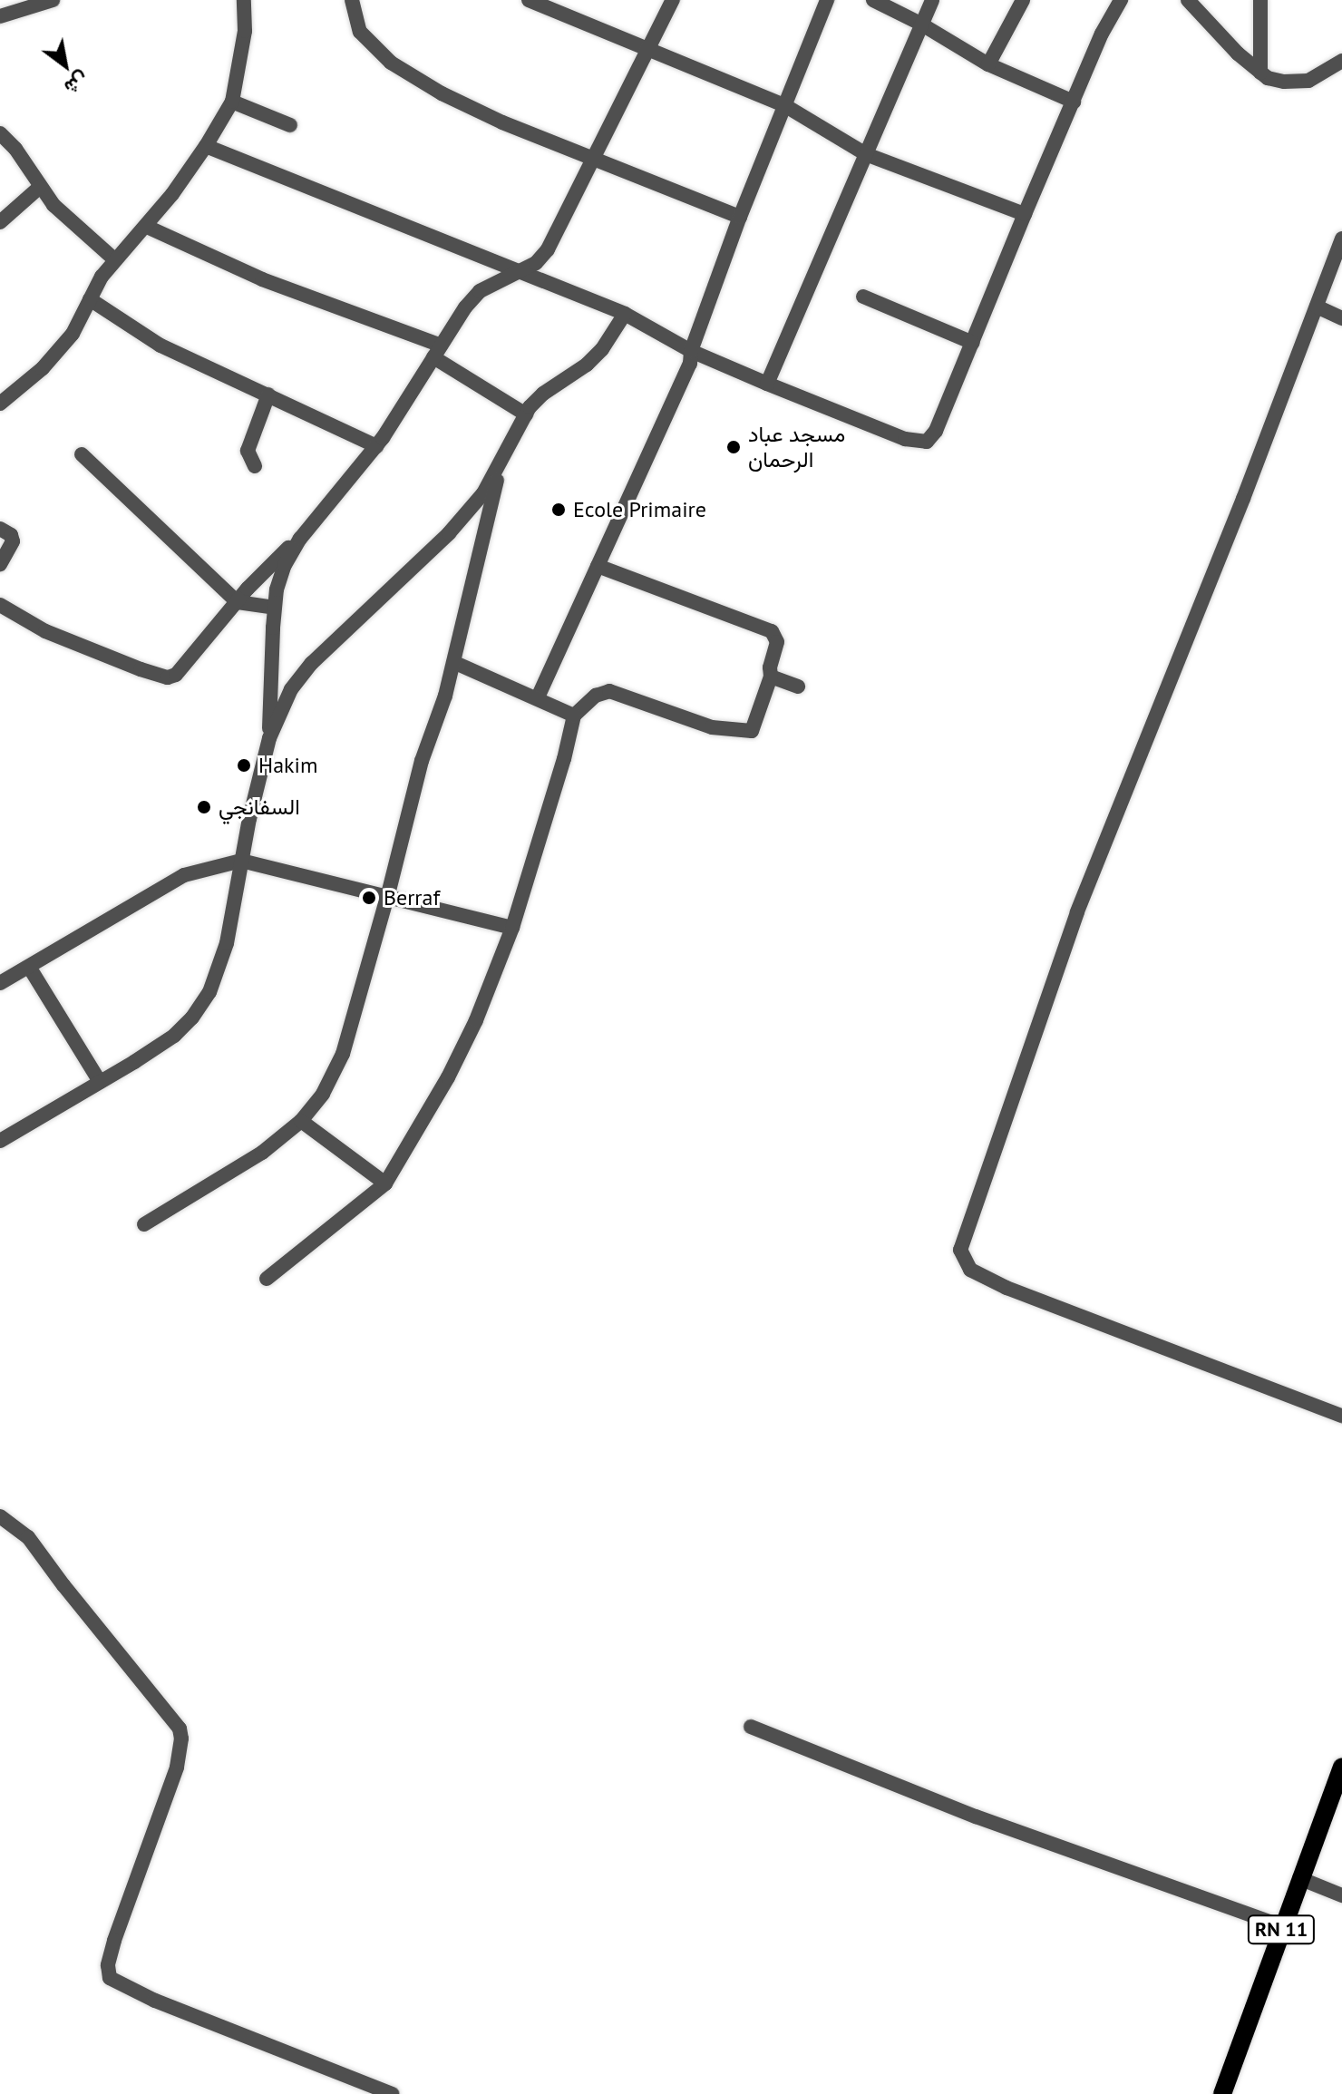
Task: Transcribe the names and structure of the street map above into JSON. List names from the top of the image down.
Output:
{
  "streets": {
    "main road": ["RN 11"]
  },
  "places": [
    "مسجد عباد الرحمان",
    "Ecole Primaire",
    "Hakim",
    "السفانجي",
    "Berraf"
  ],
  "north": "bottom right"
}
